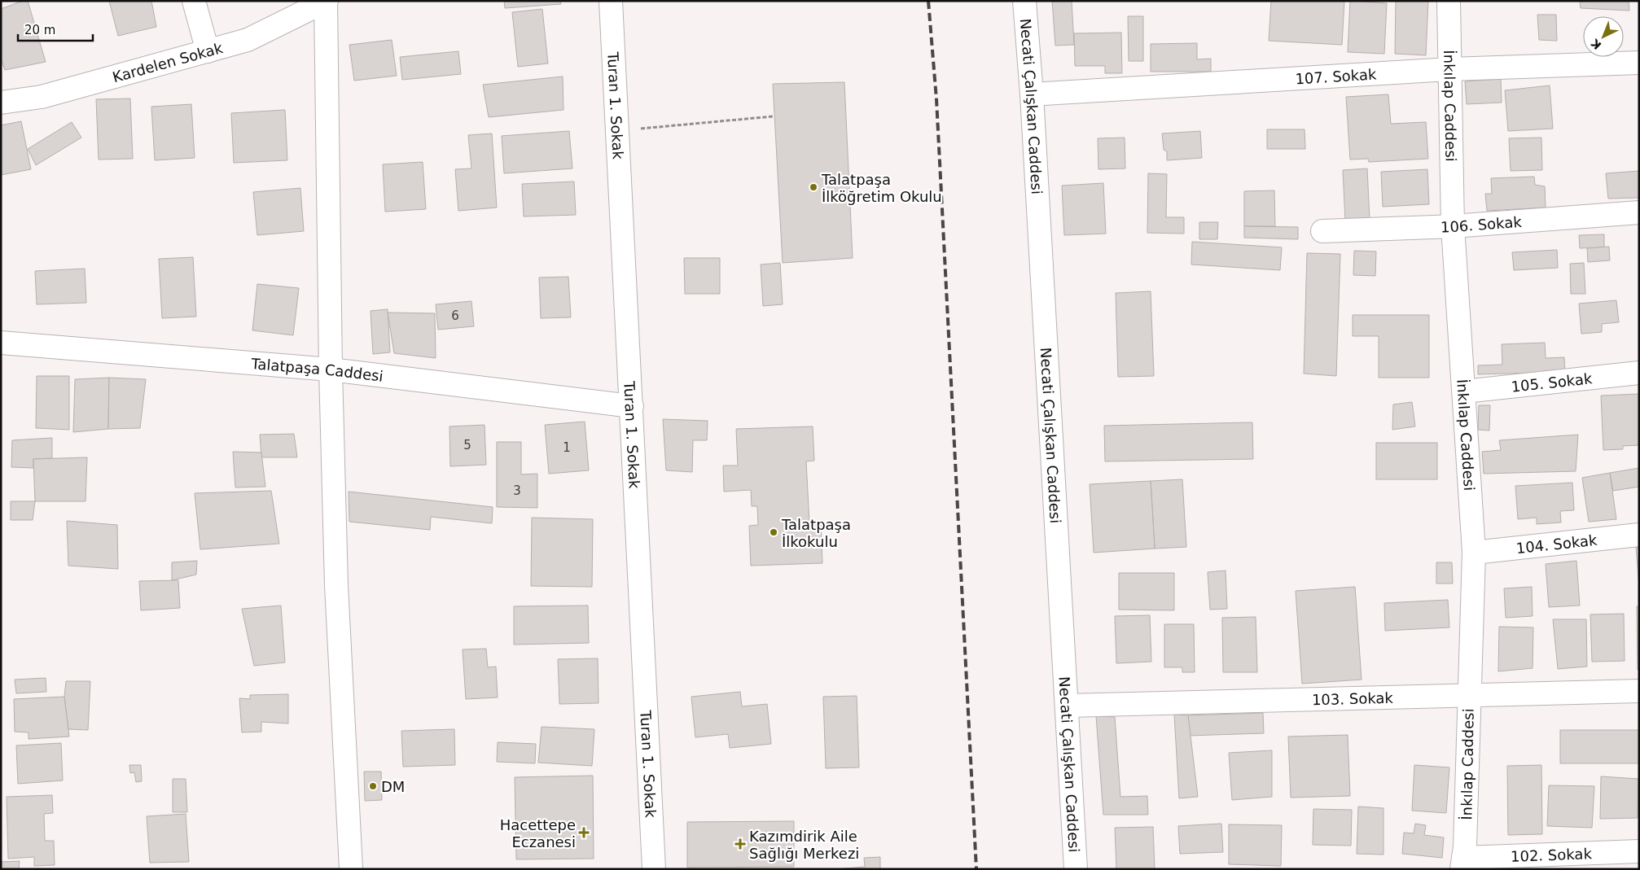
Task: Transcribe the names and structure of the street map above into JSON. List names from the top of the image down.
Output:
{
  "streets": {
    "street": [
      "Kardelen Sokak",
      "107. Sokak",
      "Turan 1. Sokak",
      "Necati Çalışkan Caddesi",
      "İnkılap Caddesi",
      "106. Sokak",
      "Talatpaşa Caddesi",
      "105. Sokak",
      "104. Sokak",
      "103. Sokak",
      "102. Sokak"
    ]
  },
  "crossings": [
    ["107. Sokak", "Necati Çalışkan Caddesi"],
    ["107. Sokak", "İnkılap Caddesi"],
    ["Turan 1. Sokak", "Talatpaşa Caddesi"],
    ["Necati Çalışkan Caddesi", "103. Sokak"],
    ["İnkılap Caddesi", "106. Sokak"],
    ["İnkılap Caddesi", "105. Sokak"],
    ["İnkılap Caddesi", "104. Sokak"],
    ["İnkılap Caddesi", "103. Sokak"],
    ["İnkılap Caddesi", "102. Sokak"]
  ],
  "places": {
    "other": ["Talatpaşa İlköğretim Okulu", "Talatpaşa İlkokulu", "DM"],
    "health": ["Hacettepe Eczanesi", "Kazımdirik Aile Sağlığı Merkezi"]
  },
  "house_numbers": [
    "6",
    "5",
    "1",
    "3"
  ],
  "scale_bar": "20 m",
  "north": "bottom left"
}
